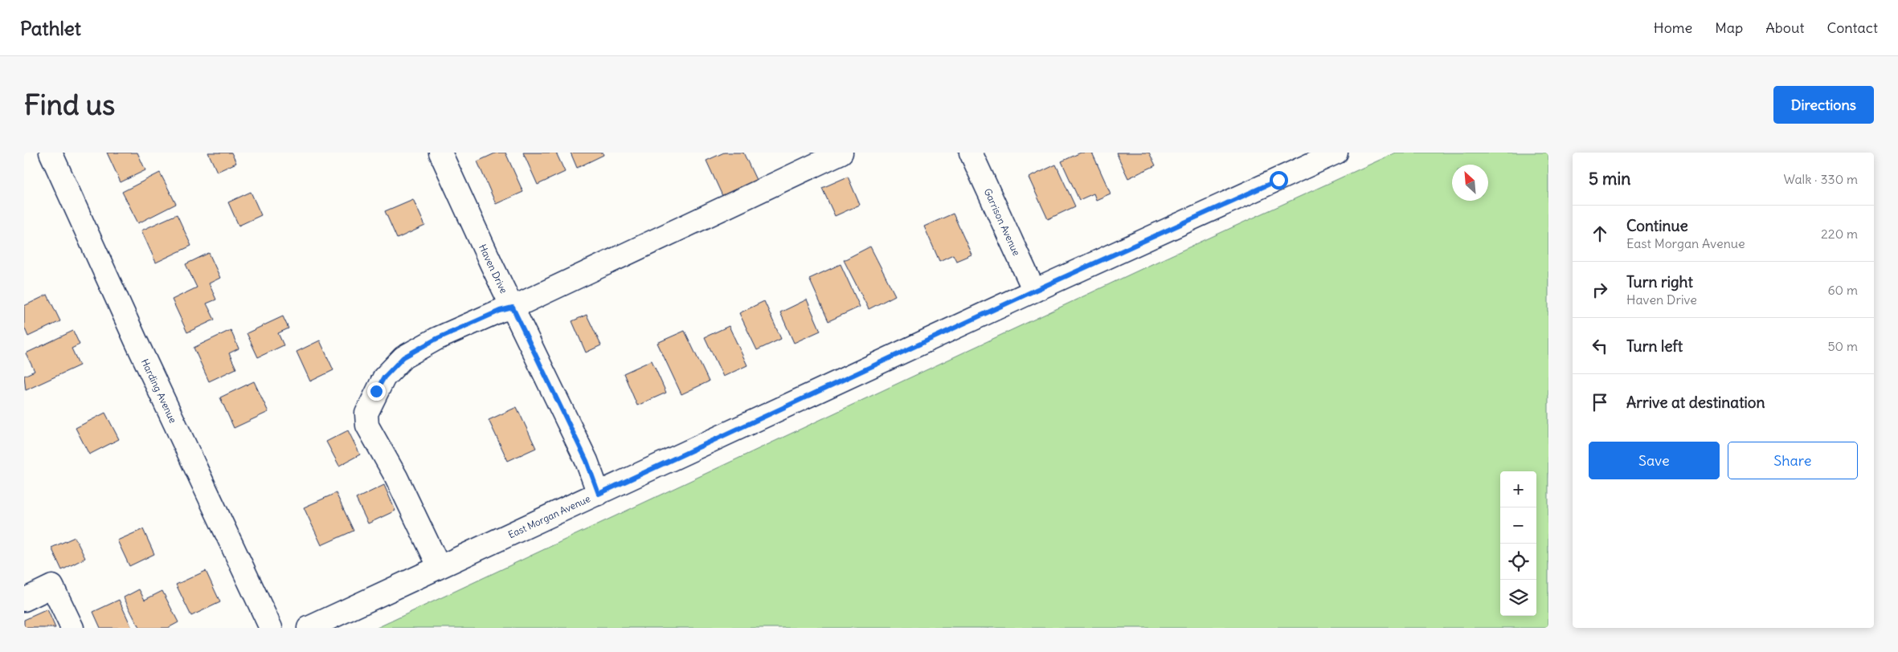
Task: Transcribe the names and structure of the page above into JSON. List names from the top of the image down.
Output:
{
  "streets": {
    "main road": [
      "Garrison Avenue",
      "Haven Drive",
      "Harding Avenue",
      "East Morgan Avenue"
    ]
  },
  "crossings": [
    ["Garrison Avenue", "East Morgan Avenue"],
    ["Haven Drive", "East Morgan Avenue"]
  ],
  "north": "top left",
  "page": {
    "header": "Pathlet",
    "nav": [
      "Home",
      "Map",
      "About",
      "Contact"
    ],
    "buttons": [
      "Directions",
      ["Save", "Share"]
    ],
    "title": "Find us",
    "heading": ["5 min", "Walk · 330 m"],
    "list": [
      ["Continue", "East Morgan Avenue", "220 m"],
      ["Turn right", "Haven Drive", "60 m"],
      ["Turn left", "50 m"],
      "Arrive at destination"
    ],
    "map_buttons": ["+", "−"]
  }
}
